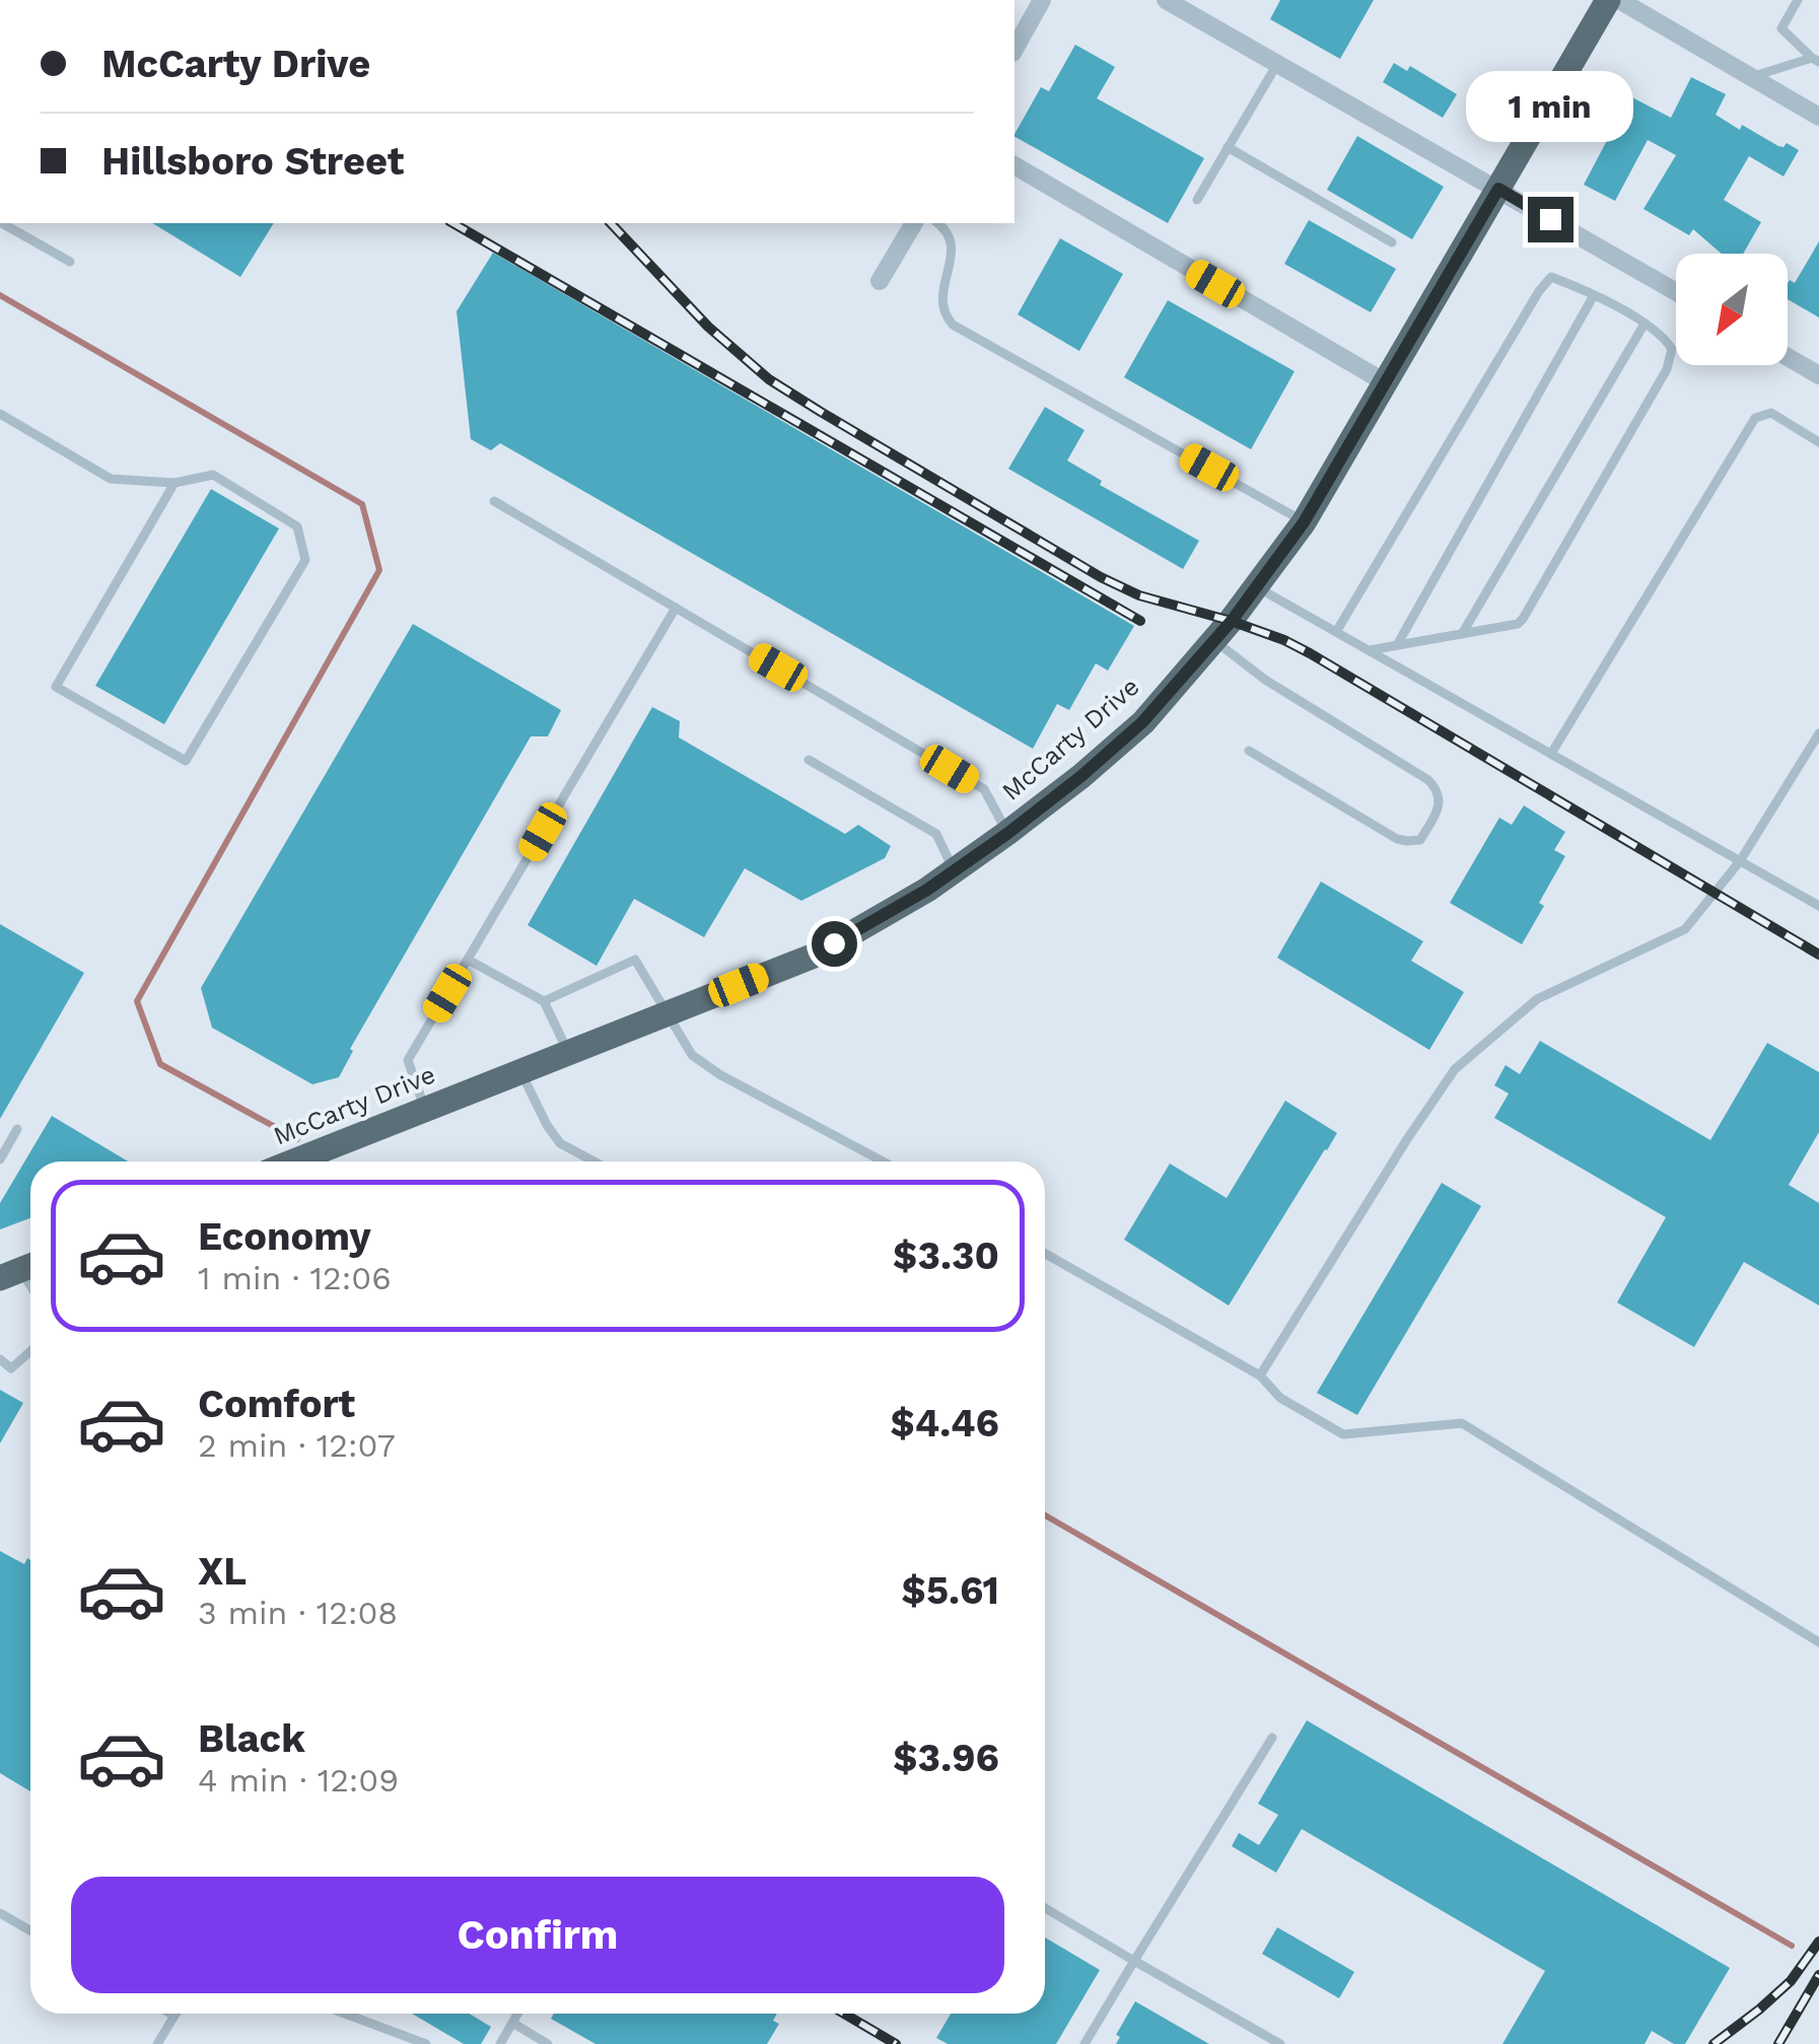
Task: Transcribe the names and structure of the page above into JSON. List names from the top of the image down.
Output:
{
  "streets": {
    "main road": ["McCarty Drive"]
  },
  "north": "bottom left",
  "page": {
    "banner": ["McCarty Drive", "Hillsboro Street"],
    "bubble": "1 min",
    "list": [
      {
        "name": "Economy",
        "note": "1 min · 12:06",
        "value": "$3.30"
      },
      {
        "name": "Comfort",
        "note": "2 min · 12:07",
        "value": "$4.46"
      },
      {
        "name": "XL",
        "note": "3 min · 12:08",
        "value": "$5.61"
      },
      {
        "name": "Black",
        "note": "4 min · 12:09",
        "value": "$3.96"
      }
    ],
    "buttons": "Confirm"
  }
}
